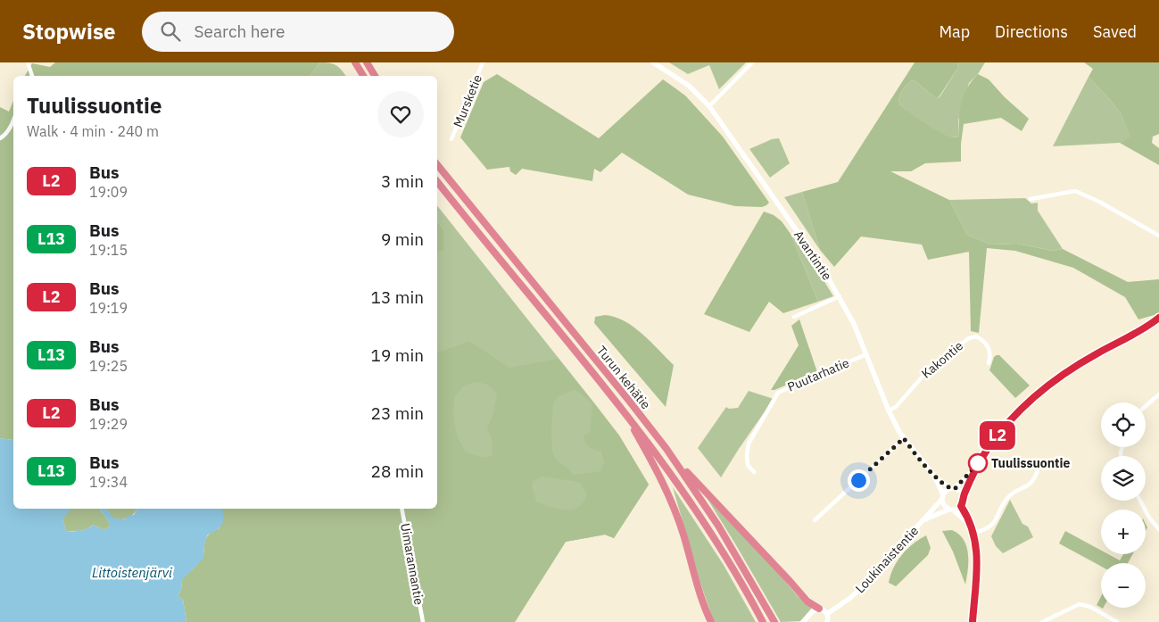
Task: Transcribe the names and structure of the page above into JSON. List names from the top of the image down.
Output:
{
  "streets": {
    "highway": ["Turun kehätie"],
    "street": [
      "Mursketie",
      "Avantintie",
      "Kakontie",
      "Puutarhatie",
      "Loukinaistentie",
      "Uimarannantie"
    ]
  },
  "crossings": [
    ["Avantintie", "Kakontie"],
    ["Avantintie", "Puutarhatie"],
    ["Avantintie", "Loukinaistentie"]
  ],
  "water": ["Littoistenjärvi"],
  "places": ["Tuulissuontie"],
  "lines": ["bus line L2"],
  "page": {
    "header": "Stopwise",
    "search": "Search here",
    "nav": ["Map", "Directions", "Saved"],
    "on_map": "L2",
    "heading": ["Tuulissuontie", "Walk · 4 min · 240 m"],
    "list": [
      {
        "mark": "L2",
        "name": "Bus",
        "note": "19:09",
        "value": "3 min"
      },
      {
        "mark": "L13",
        "name": "Bus",
        "note": "19:15",
        "value": "9 min"
      },
      {
        "mark": "L2",
        "name": "Bus",
        "note": "19:19",
        "value": "13 min"
      },
      {
        "mark": "L13",
        "name": "Bus",
        "note": "19:25",
        "value": "19 min"
      },
      {
        "mark": "L2",
        "name": "Bus",
        "note": "19:29",
        "value": "23 min"
      },
      {
        "mark": "L13",
        "name": "Bus",
        "note": "19:34",
        "value": "28 min"
      }
    ],
    "map_buttons": ["+", "−"]
  }
}
